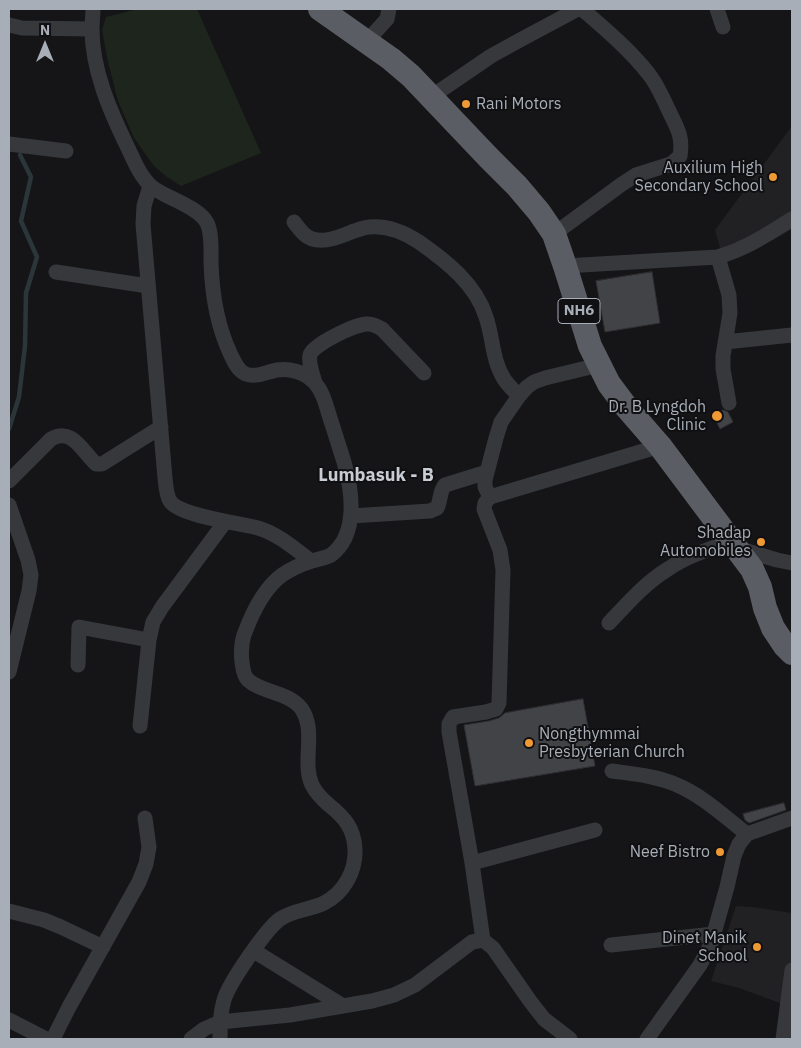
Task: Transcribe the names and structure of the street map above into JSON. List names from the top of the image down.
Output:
{
  "streets": {
    "highway": ["NH6"]
  },
  "districts": ["Lumbasuk - B"],
  "places": [
    "Rani Motors",
    "Auxilium High Secondary School",
    "Dr. B Lyngdoh Clinic",
    "Shadap Automobiles",
    "Nongthymmai Presbyterian Church",
    "Neef Bistro",
    "Dinet Manik School"
  ],
  "north": "top"
}
